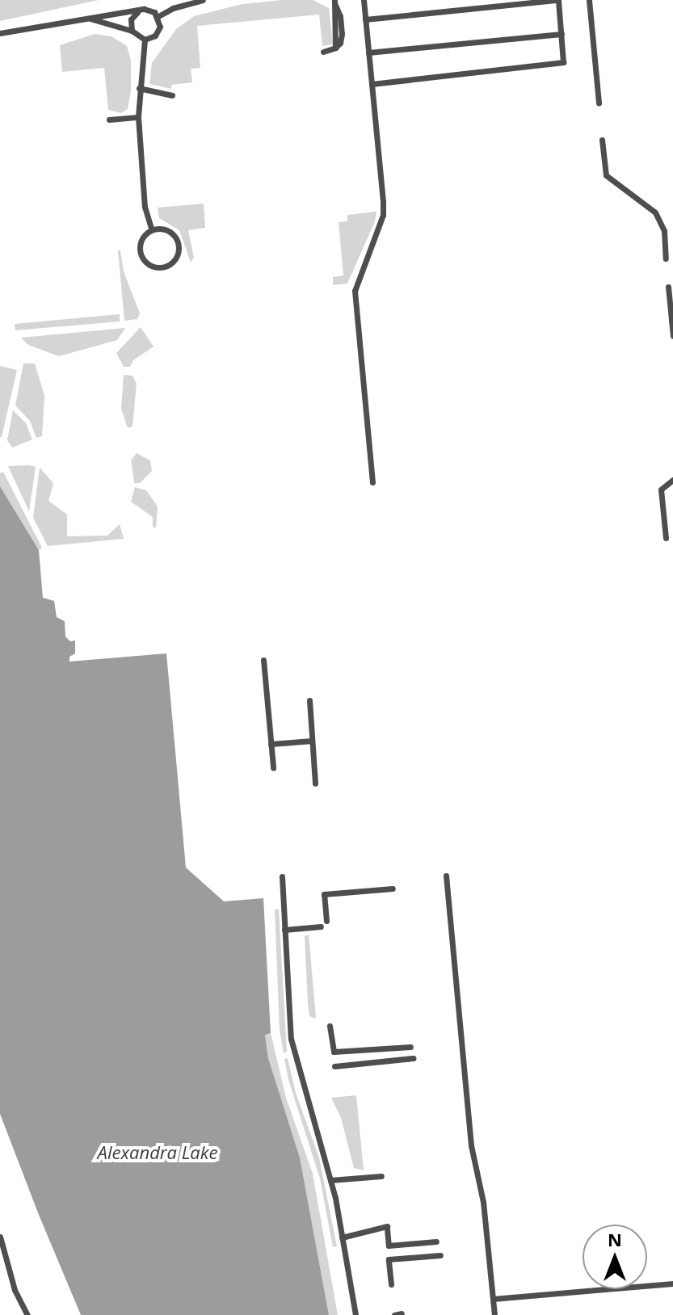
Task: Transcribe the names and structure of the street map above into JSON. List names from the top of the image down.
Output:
{
  "water": ["Alexandra Lake"],
  "north": "top"
}
